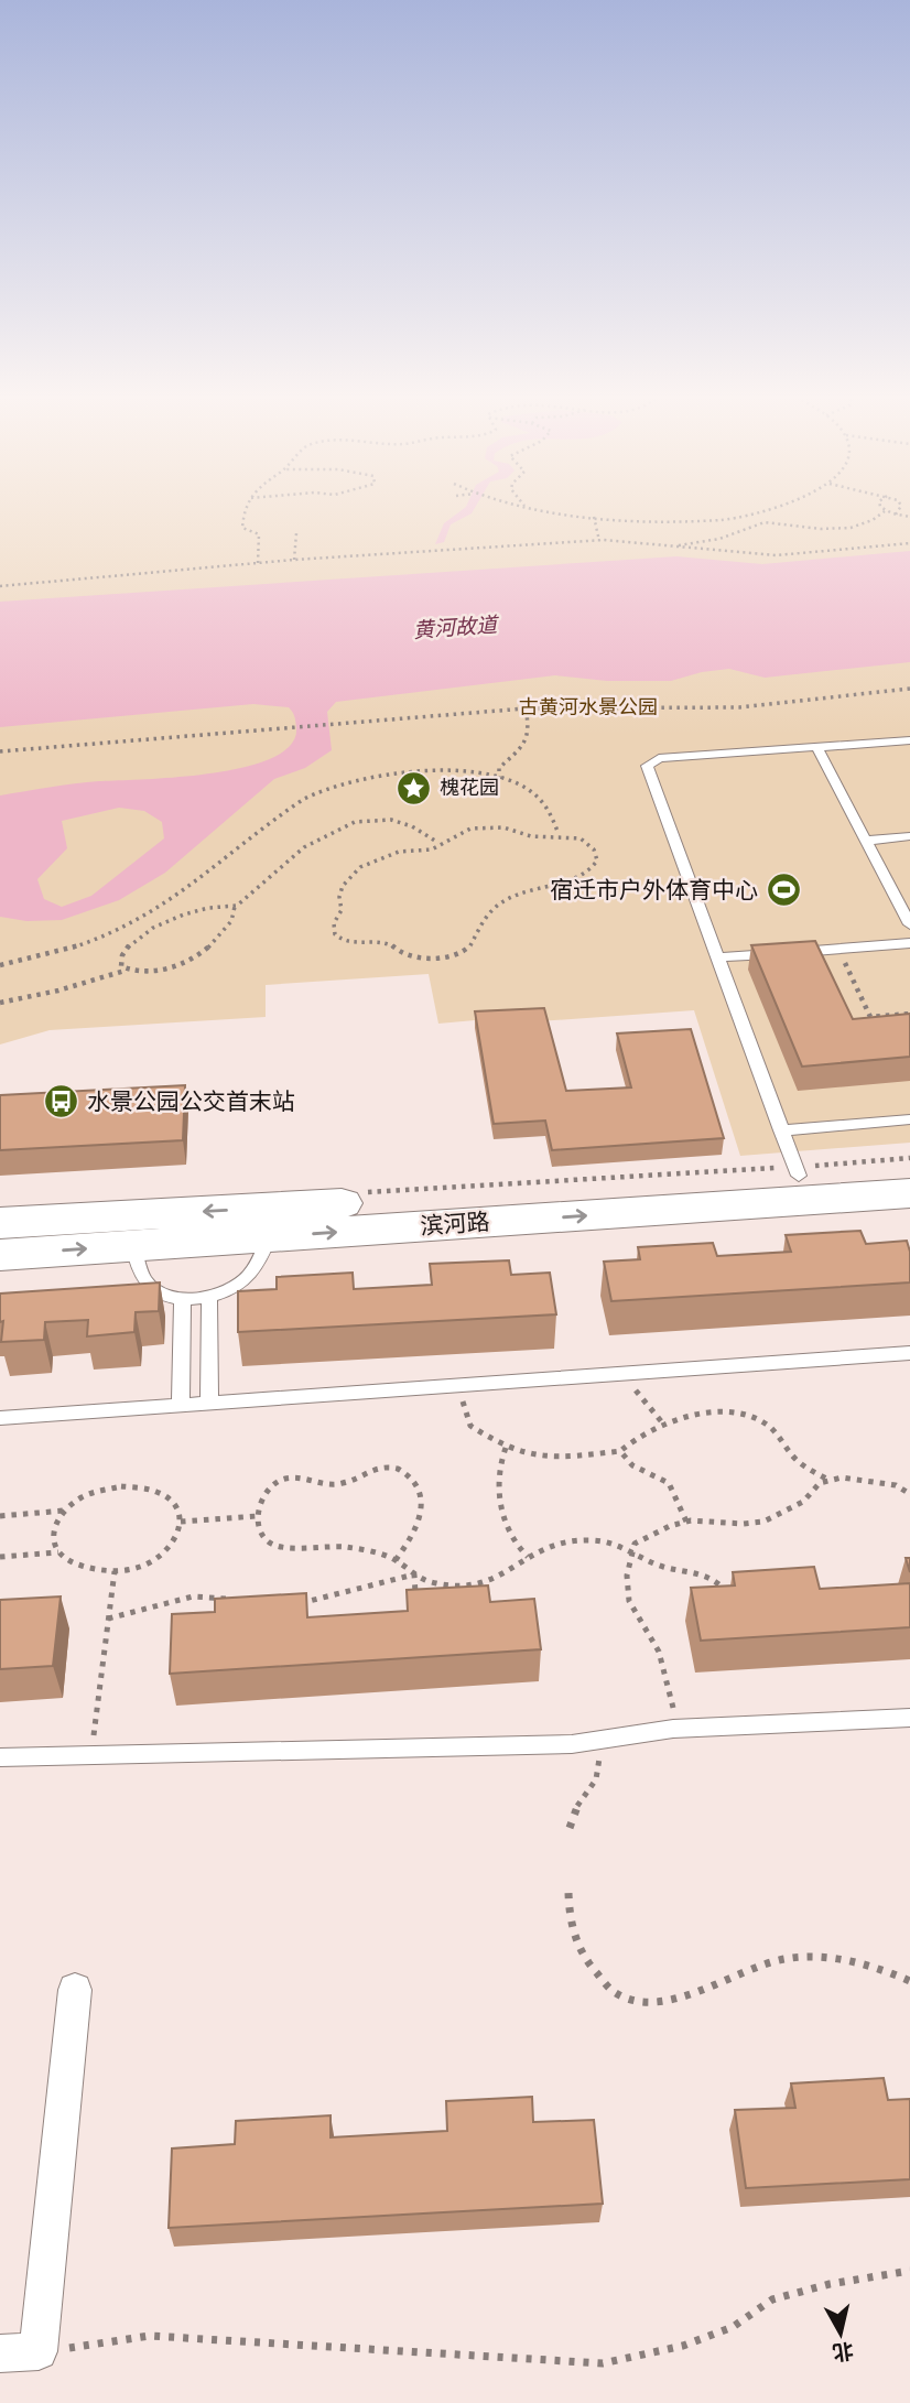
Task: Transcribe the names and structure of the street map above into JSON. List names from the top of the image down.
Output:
{
  "streets": {
    "main road": ["滨河路"]
  },
  "water": ["黄河故道"],
  "parks": ["古黄河水景公园"],
  "places": {
    "place": ["槐花园"],
    "sports": ["宿迁市户外体育中心"],
    "bus stop": ["水景公园公交首末站"]
  },
  "north": "bottom"
}
